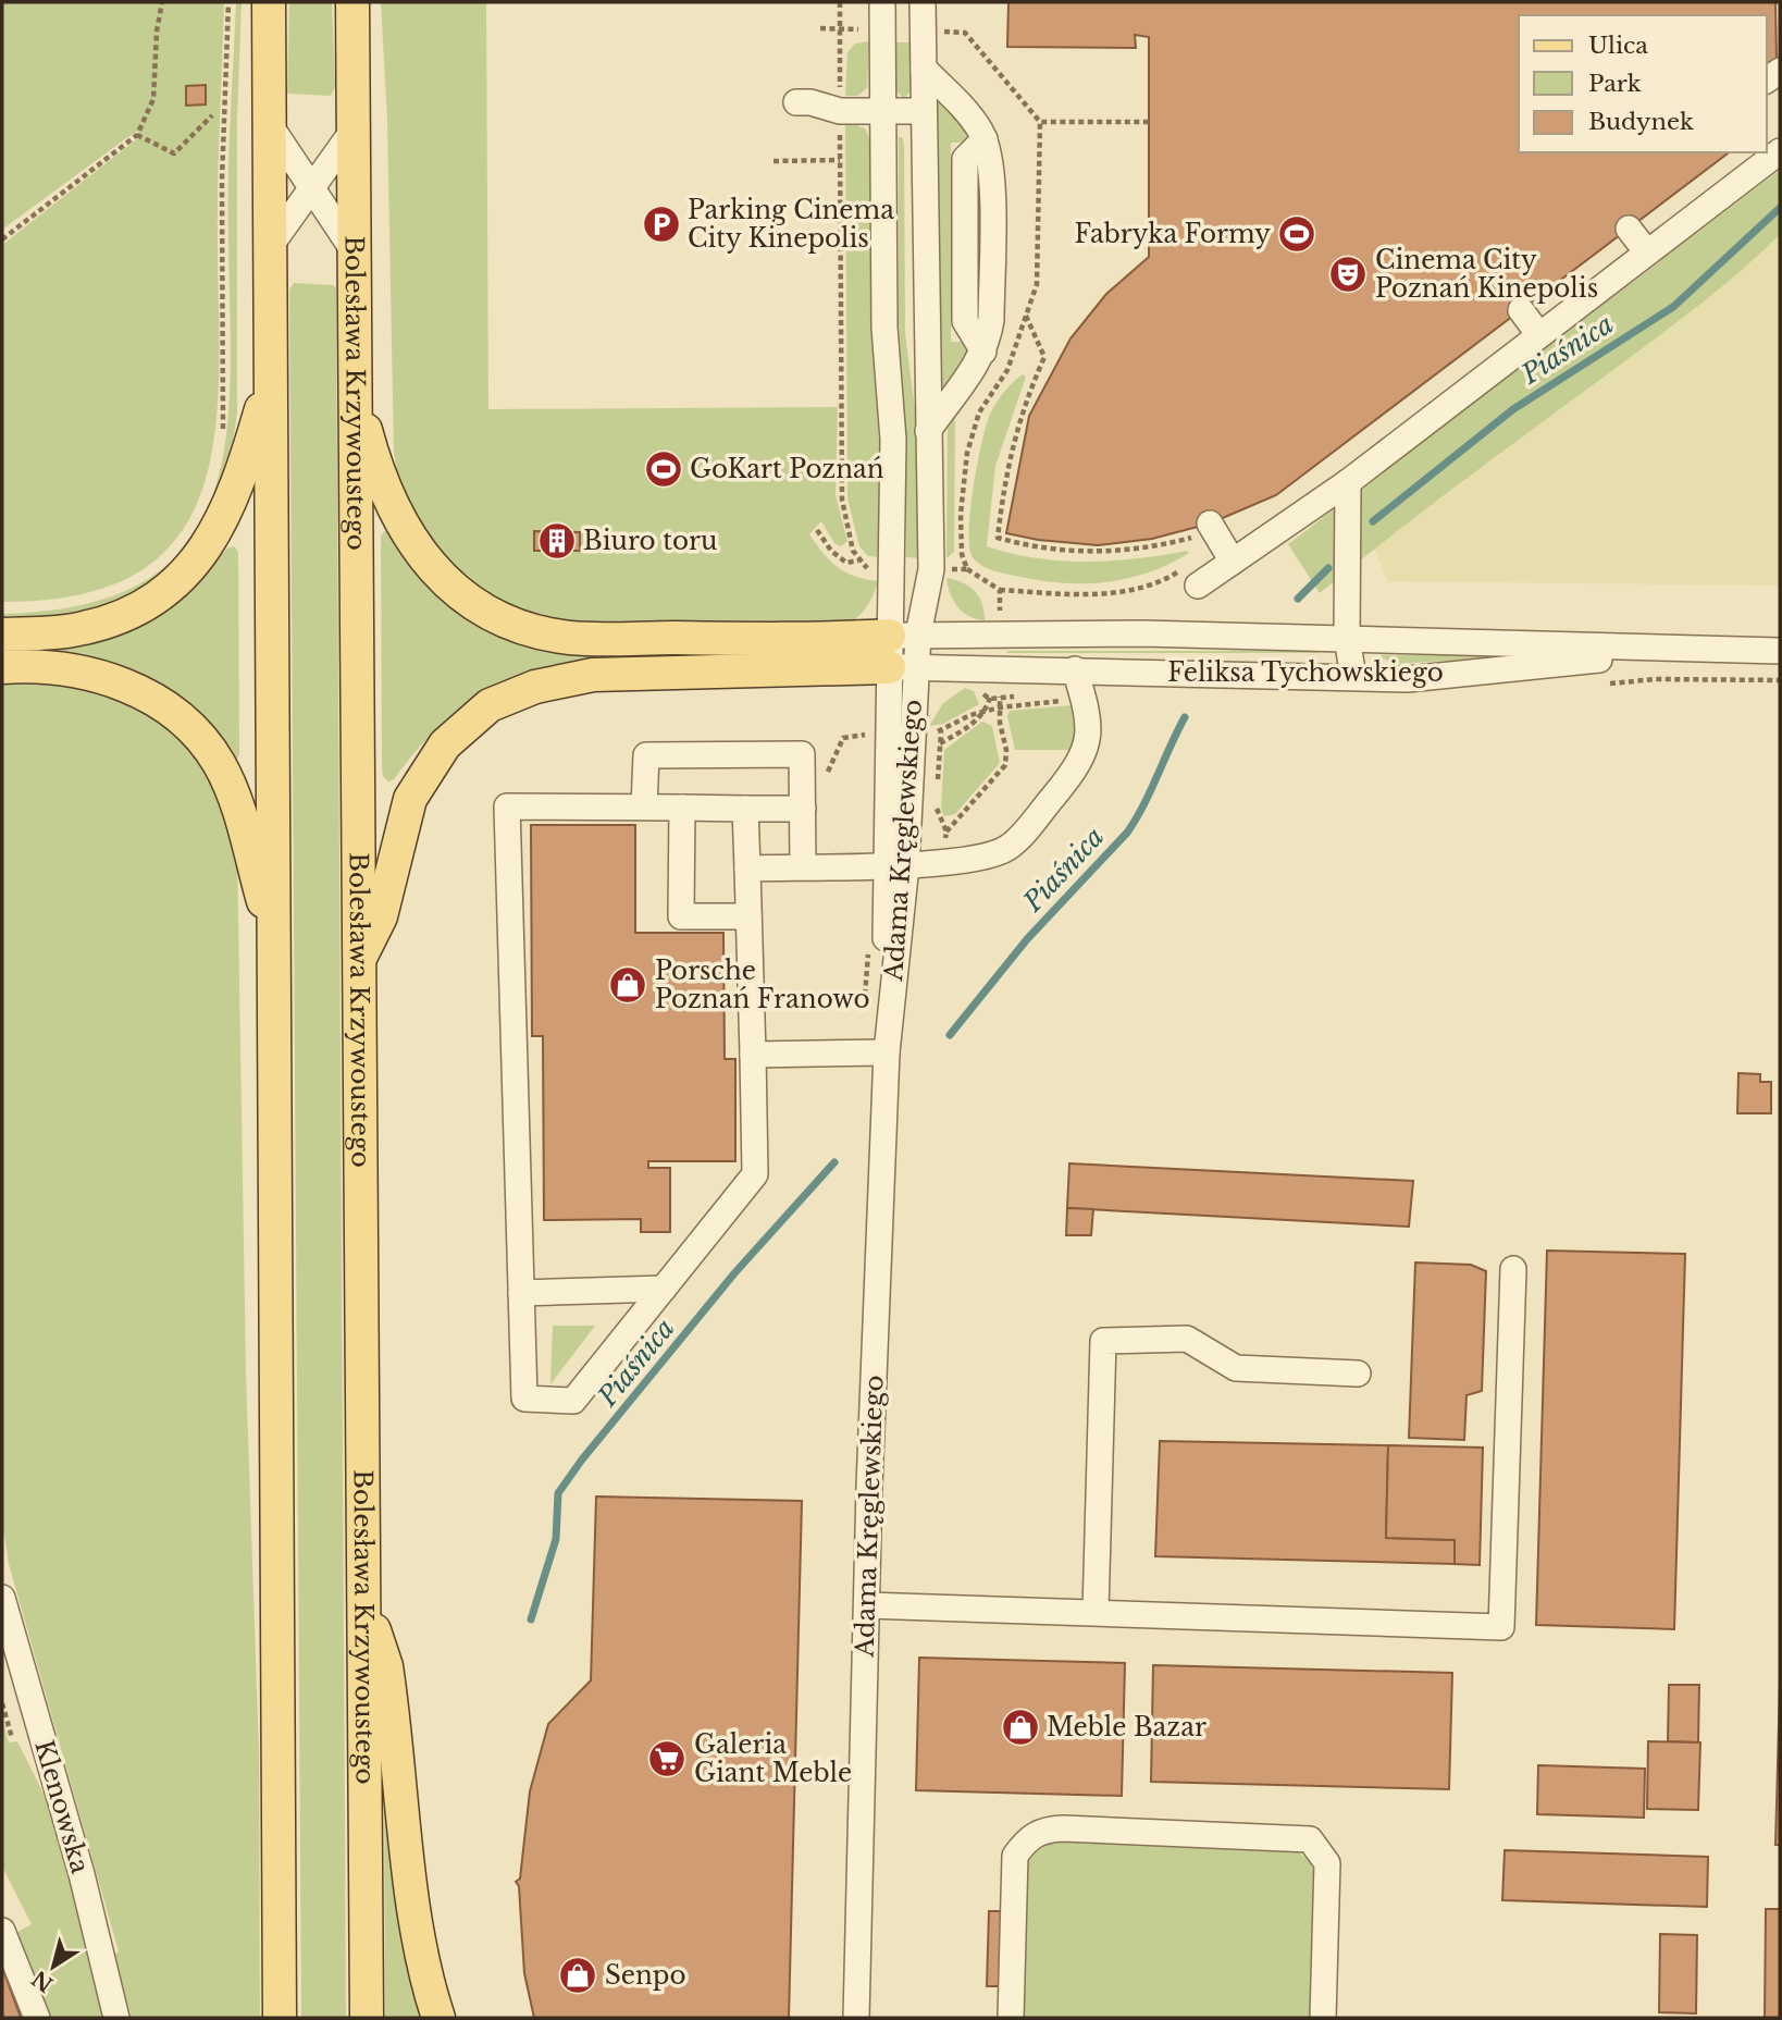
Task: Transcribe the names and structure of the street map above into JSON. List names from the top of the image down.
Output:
{
  "streets": {
    "main road": ["Bolesława Krzywoustego"],
    "street": ["Feliksa Tychowskiego", "Adama Kręglewskiego", "Klenowska"]
  },
  "crossings": [
    ["Feliksa Tychowskiego", "Adama Kręglewskiego"]
  ],
  "water": ["Piaśnica"],
  "places": {
    "parking": ["Parking Cinema City Kinepolis"],
    "sports": ["Fabryka Formy", "GoKart Poznań"],
    "theatre": ["Cinema City Poznań Kinepolis"],
    "building": ["Biuro toru"],
    "shop": ["Porsche Poznań Franowo", "Meble Bazar", "Senpo"],
    "supermarket": ["Galeria Giant Meble"]
  },
  "legend": ["Ulica", "Park", "Budynek"],
  "north": "bottom left"
}
